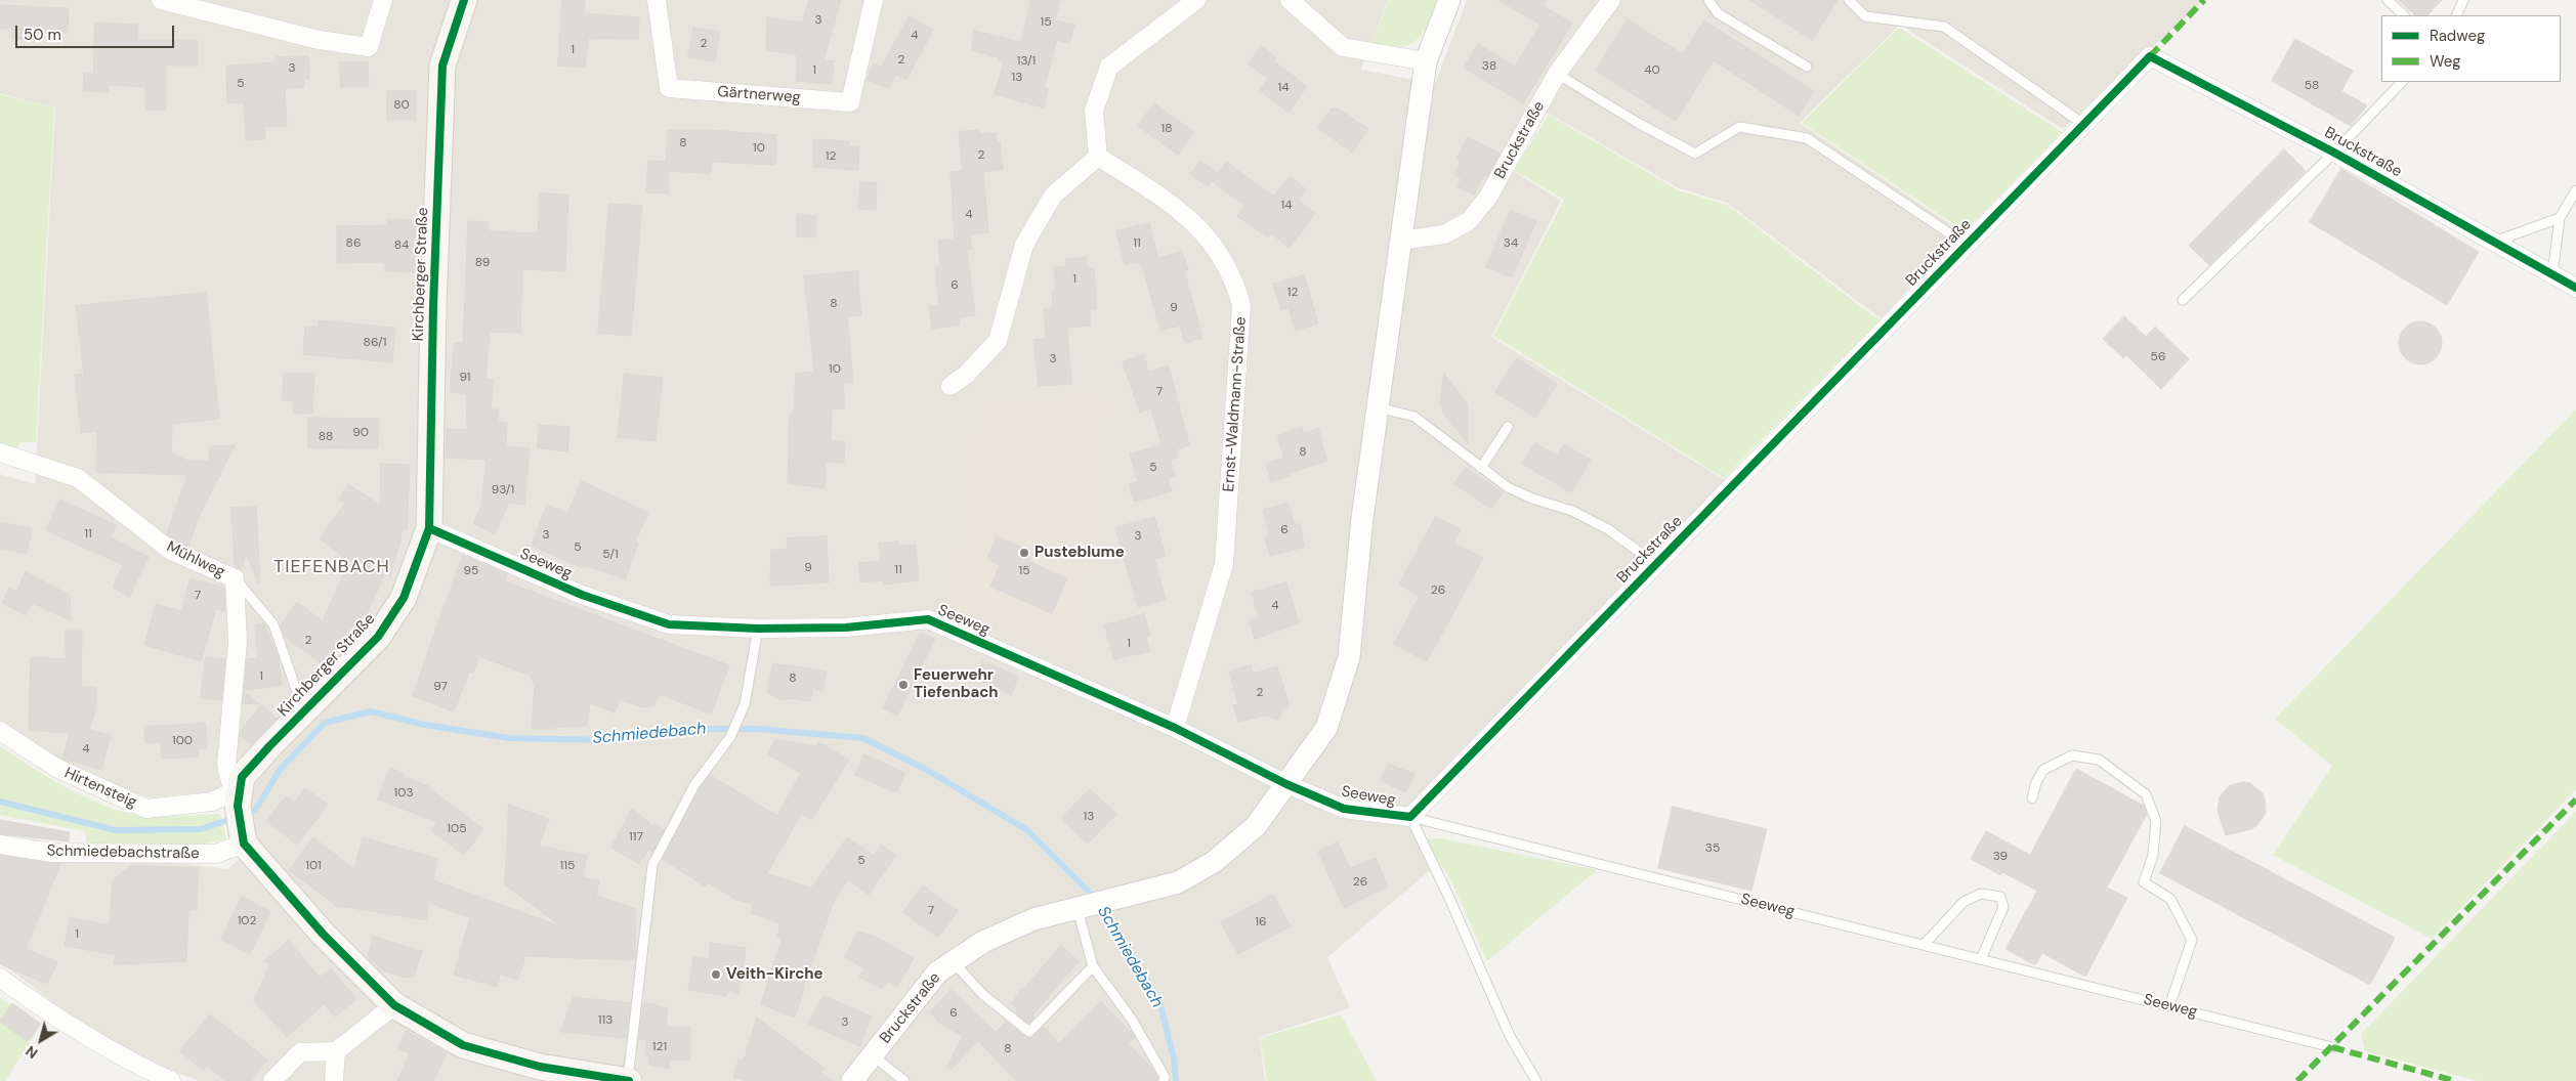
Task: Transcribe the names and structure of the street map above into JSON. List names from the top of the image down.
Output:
{
  "streets": {
    "main road": ["Kirchberger Straße"],
    "street": [
      "Gärtnerweg",
      "Bruckstraße",
      "Ernst-Waldmann-Straße",
      "Mühlweg",
      "Seeweg",
      "Hirtensteig",
      "Schmiedebachstraße"
    ]
  },
  "crossings": [
    ["Bruckstraße", "Seeweg"],
    ["Kirchberger Straße", "Mühlweg"],
    ["Kirchberger Straße", "Seeweg"],
    ["Kirchberger Straße", "Hirtensteig"],
    ["Ernst-Waldmann-Straße", "Seeweg"],
    ["Mühlweg", "Hirtensteig"]
  ],
  "districts": ["TIEFENBACH"],
  "water": ["Schmiedebach"],
  "places": ["Pusteblume", "Feuerwehr Tiefenbach", "Veith-Kirche"],
  "house_numbers": [
    "3",
    "15",
    "4",
    "2",
    "1",
    "2",
    "13/1",
    "38",
    "3",
    "1",
    "40",
    "13",
    "5",
    "58",
    "14",
    "80",
    "18",
    "8",
    "10",
    "2",
    "12",
    "14",
    "4",
    "86",
    "11",
    "34",
    "84",
    "89",
    "1",
    "6",
    "12",
    "8",
    "9",
    "86/1",
    "56",
    "3",
    "10",
    "91",
    "7",
    "90",
    "88",
    "8",
    "5",
    "93/1",
    "6",
    "11",
    "3",
    "3",
    "5",
    "5/1",
    "9",
    "11",
    "95",
    "15",
    "26",
    "7",
    "4",
    "2",
    "1",
    "1",
    "8",
    "97",
    "2",
    "100",
    "4",
    "103",
    "13",
    "105",
    "117",
    "35",
    "39",
    "5",
    "101",
    "115",
    "26",
    "7",
    "102",
    "16",
    "1",
    "6",
    "113",
    "3",
    "121",
    "8"
  ],
  "legend": ["Radweg", "Weg"],
  "scale_bar": "50 m",
  "north": "bottom left"
}
